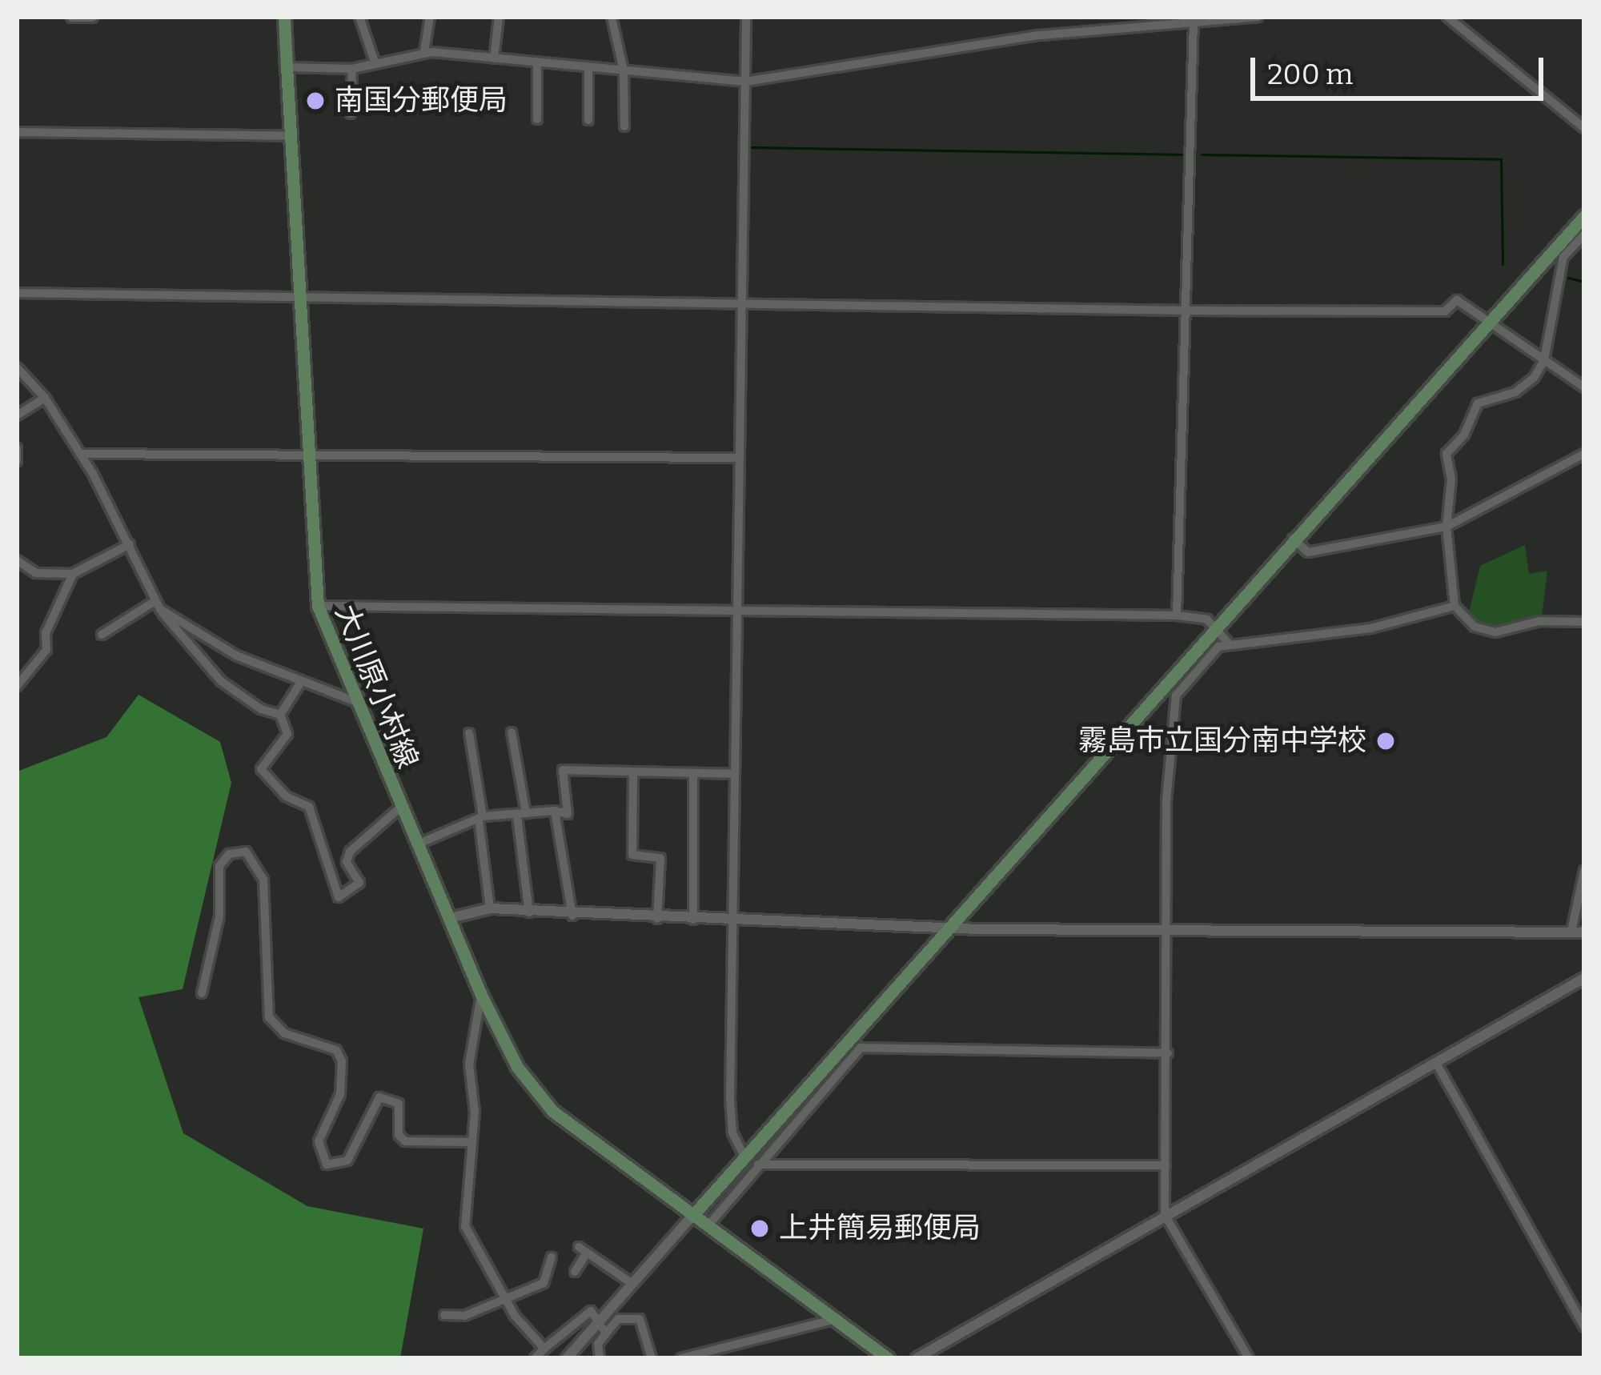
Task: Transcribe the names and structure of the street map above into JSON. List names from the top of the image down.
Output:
{
  "streets": {
    "main road": ["大川原小村線"]
  },
  "places": ["南国分郵便局", "霧島市立国分南中学校", "上井簡易郵便局"],
  "scale_bar": "200 m"
}
